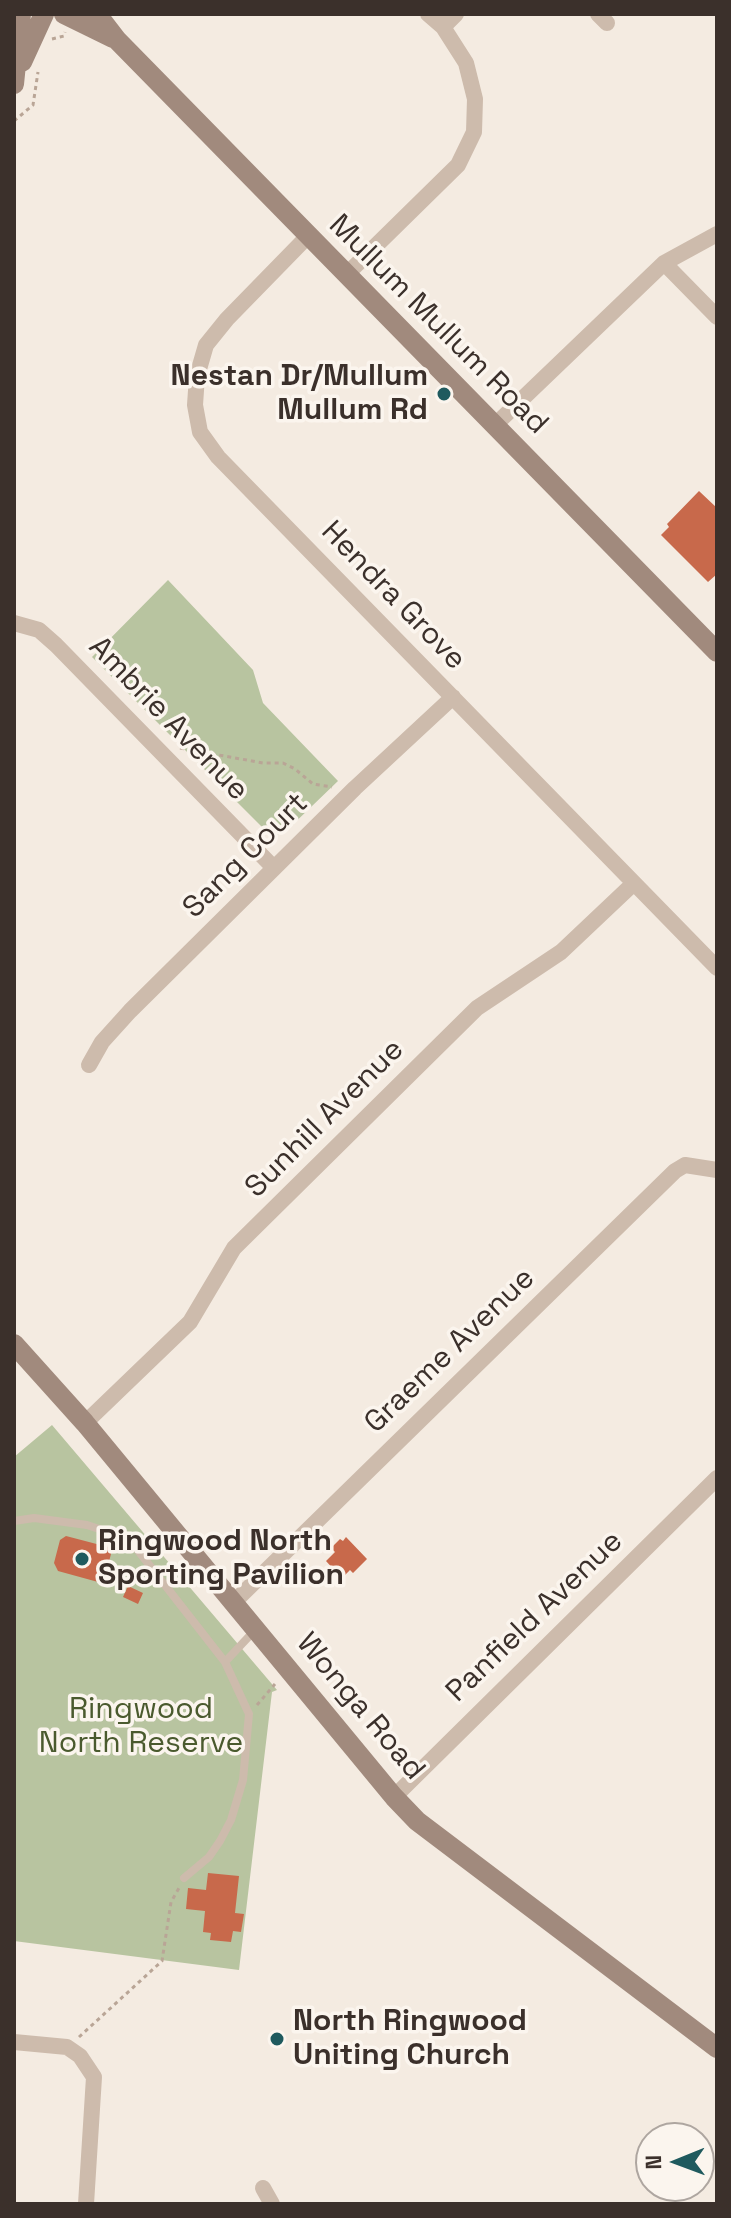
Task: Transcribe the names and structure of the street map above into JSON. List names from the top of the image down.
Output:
{
  "streets": {
    "main road": ["Mullum Mullum Road", "Wonga Road"],
    "street": [
      "Hendra Grove",
      "Ambrie Avenue",
      "Sang Court",
      "Sunhill Avenue",
      "Graeme Avenue",
      "Panfield Avenue"
    ]
  },
  "crossings": [
    ["Mullum Mullum Road", "Hendra Grove"],
    ["Hendra Grove", "Sang Court"],
    ["Hendra Grove", "Sunhill Avenue"],
    ["Ambrie Avenue", "Sang Court"],
    ["Sunhill Avenue", "Wonga Road"],
    ["Graeme Avenue", "Wonga Road"],
    ["Panfield Avenue", "Wonga Road"]
  ],
  "parks": ["Ringwood North Reserve"],
  "places": ["Nestan Dr/Mullum Mullum Rd", "Ringwood North Sporting Pavilion", "North Ringwood Uniting Church"],
  "north": "left"
}
